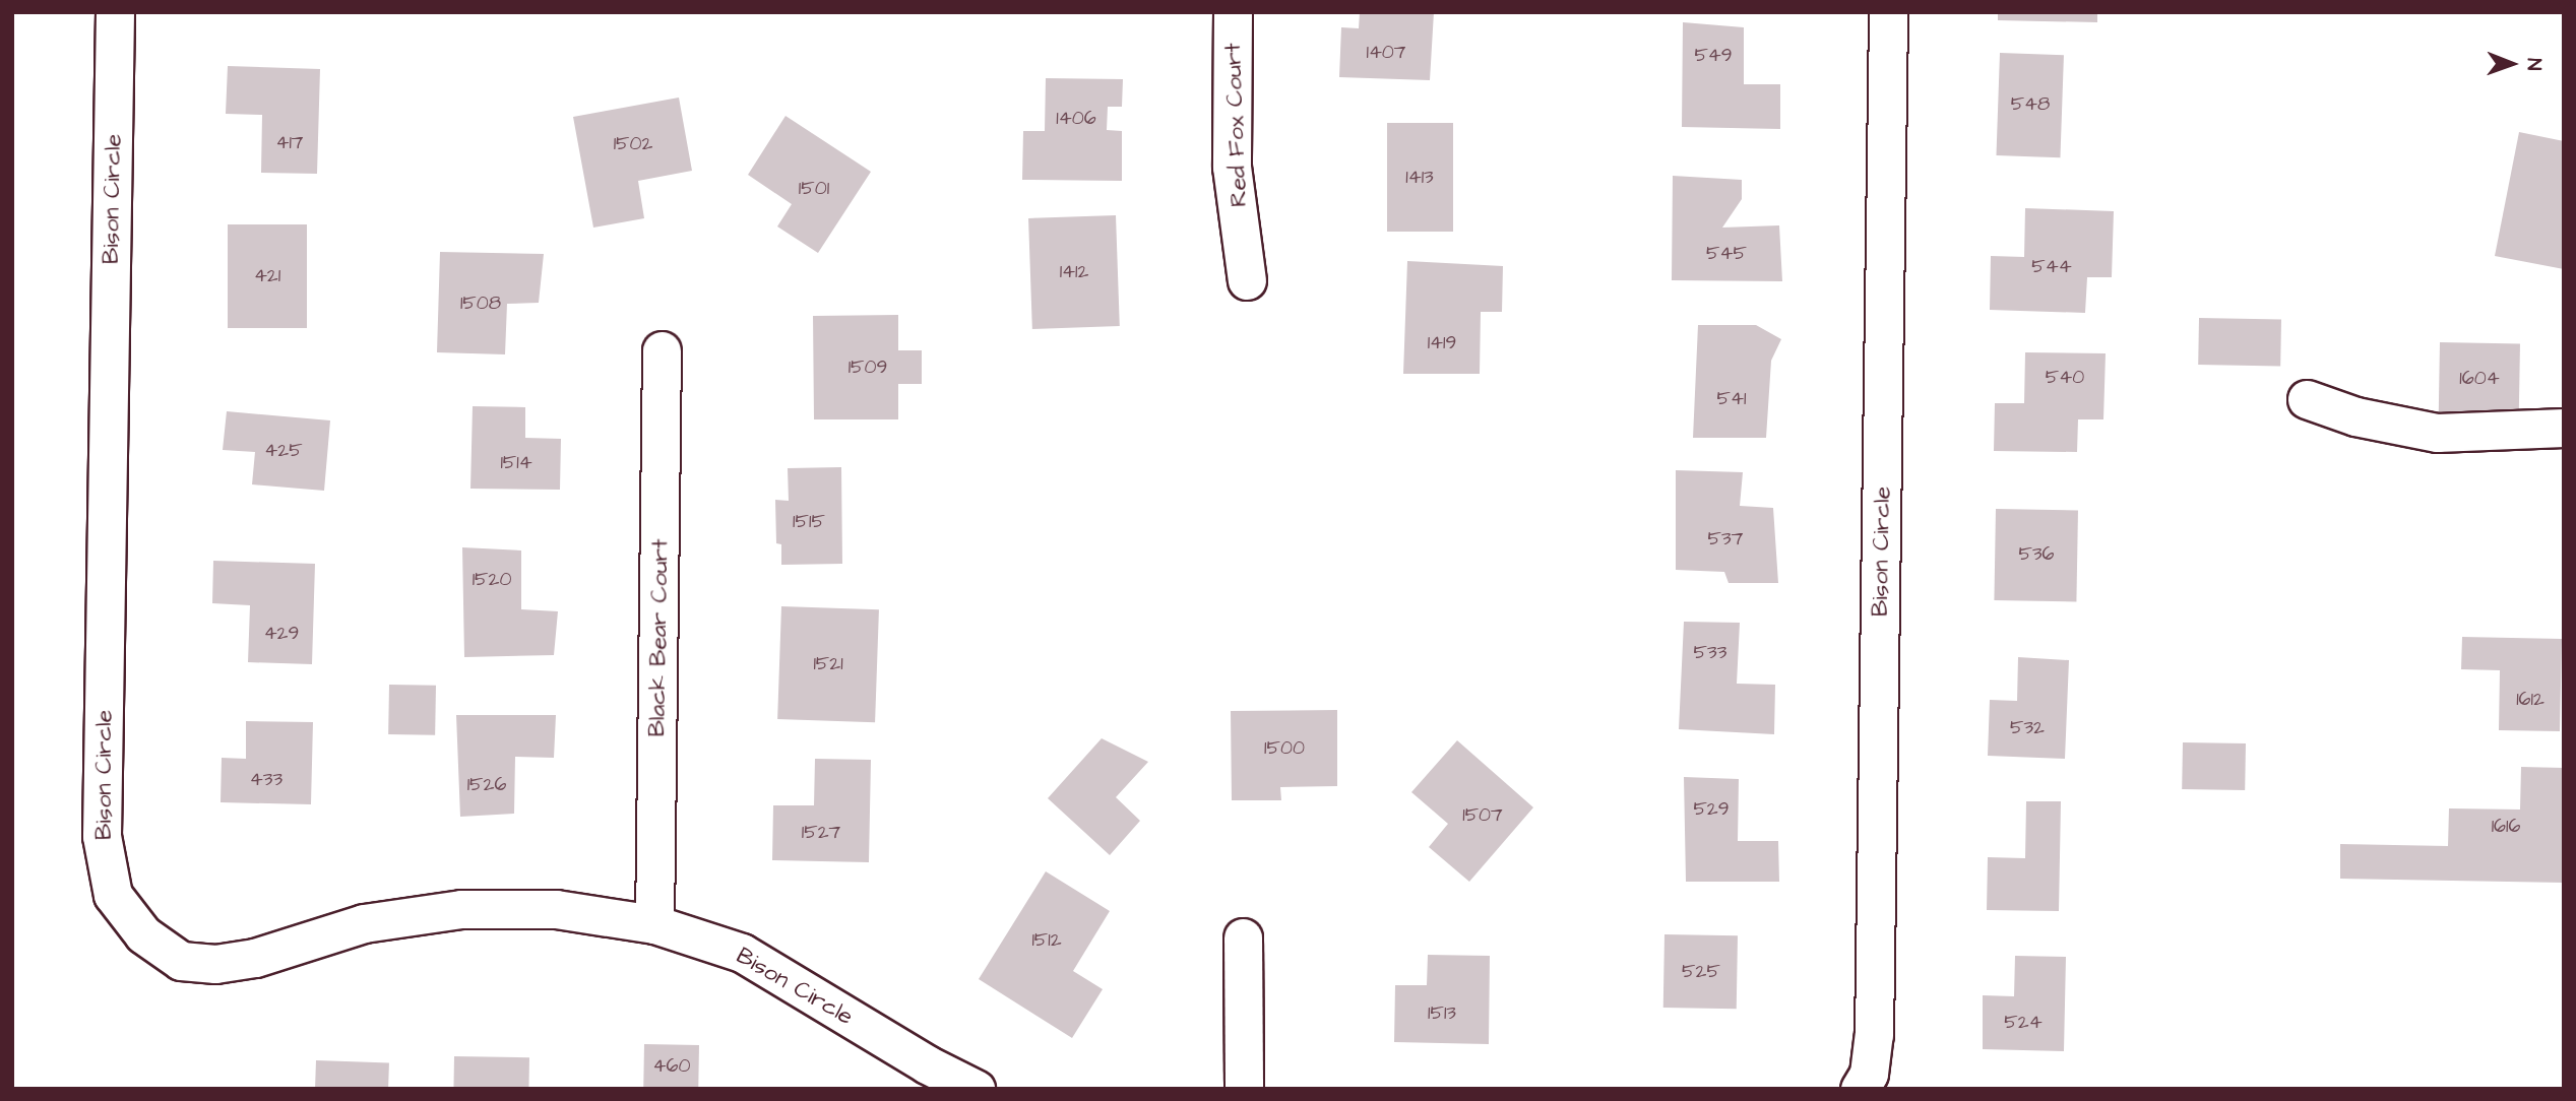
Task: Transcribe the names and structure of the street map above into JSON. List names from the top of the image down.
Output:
{
  "streets": {
    "street": ["Red Fox Court", "Bison Circle", "Black Bear Court"]
  },
  "crossings": [
    ["Bison Circle", "Black Bear Court"]
  ],
  "house_numbers": [
    "1407",
    "549",
    "548",
    "1406",
    "417",
    "1502",
    "1413",
    "1501",
    "545",
    "544",
    "1412",
    "421",
    "1508",
    "1419",
    "1509",
    "540",
    "1604",
    "541",
    "425",
    "1514",
    "1515",
    "537",
    "536",
    "1520",
    "429",
    "533",
    "1521",
    "1612",
    "532",
    "1500",
    "433",
    "1526",
    "529",
    "1507",
    "1616",
    "1527",
    "1512",
    "525",
    "1513",
    "524",
    "460"
  ],
  "north": "right"
}
